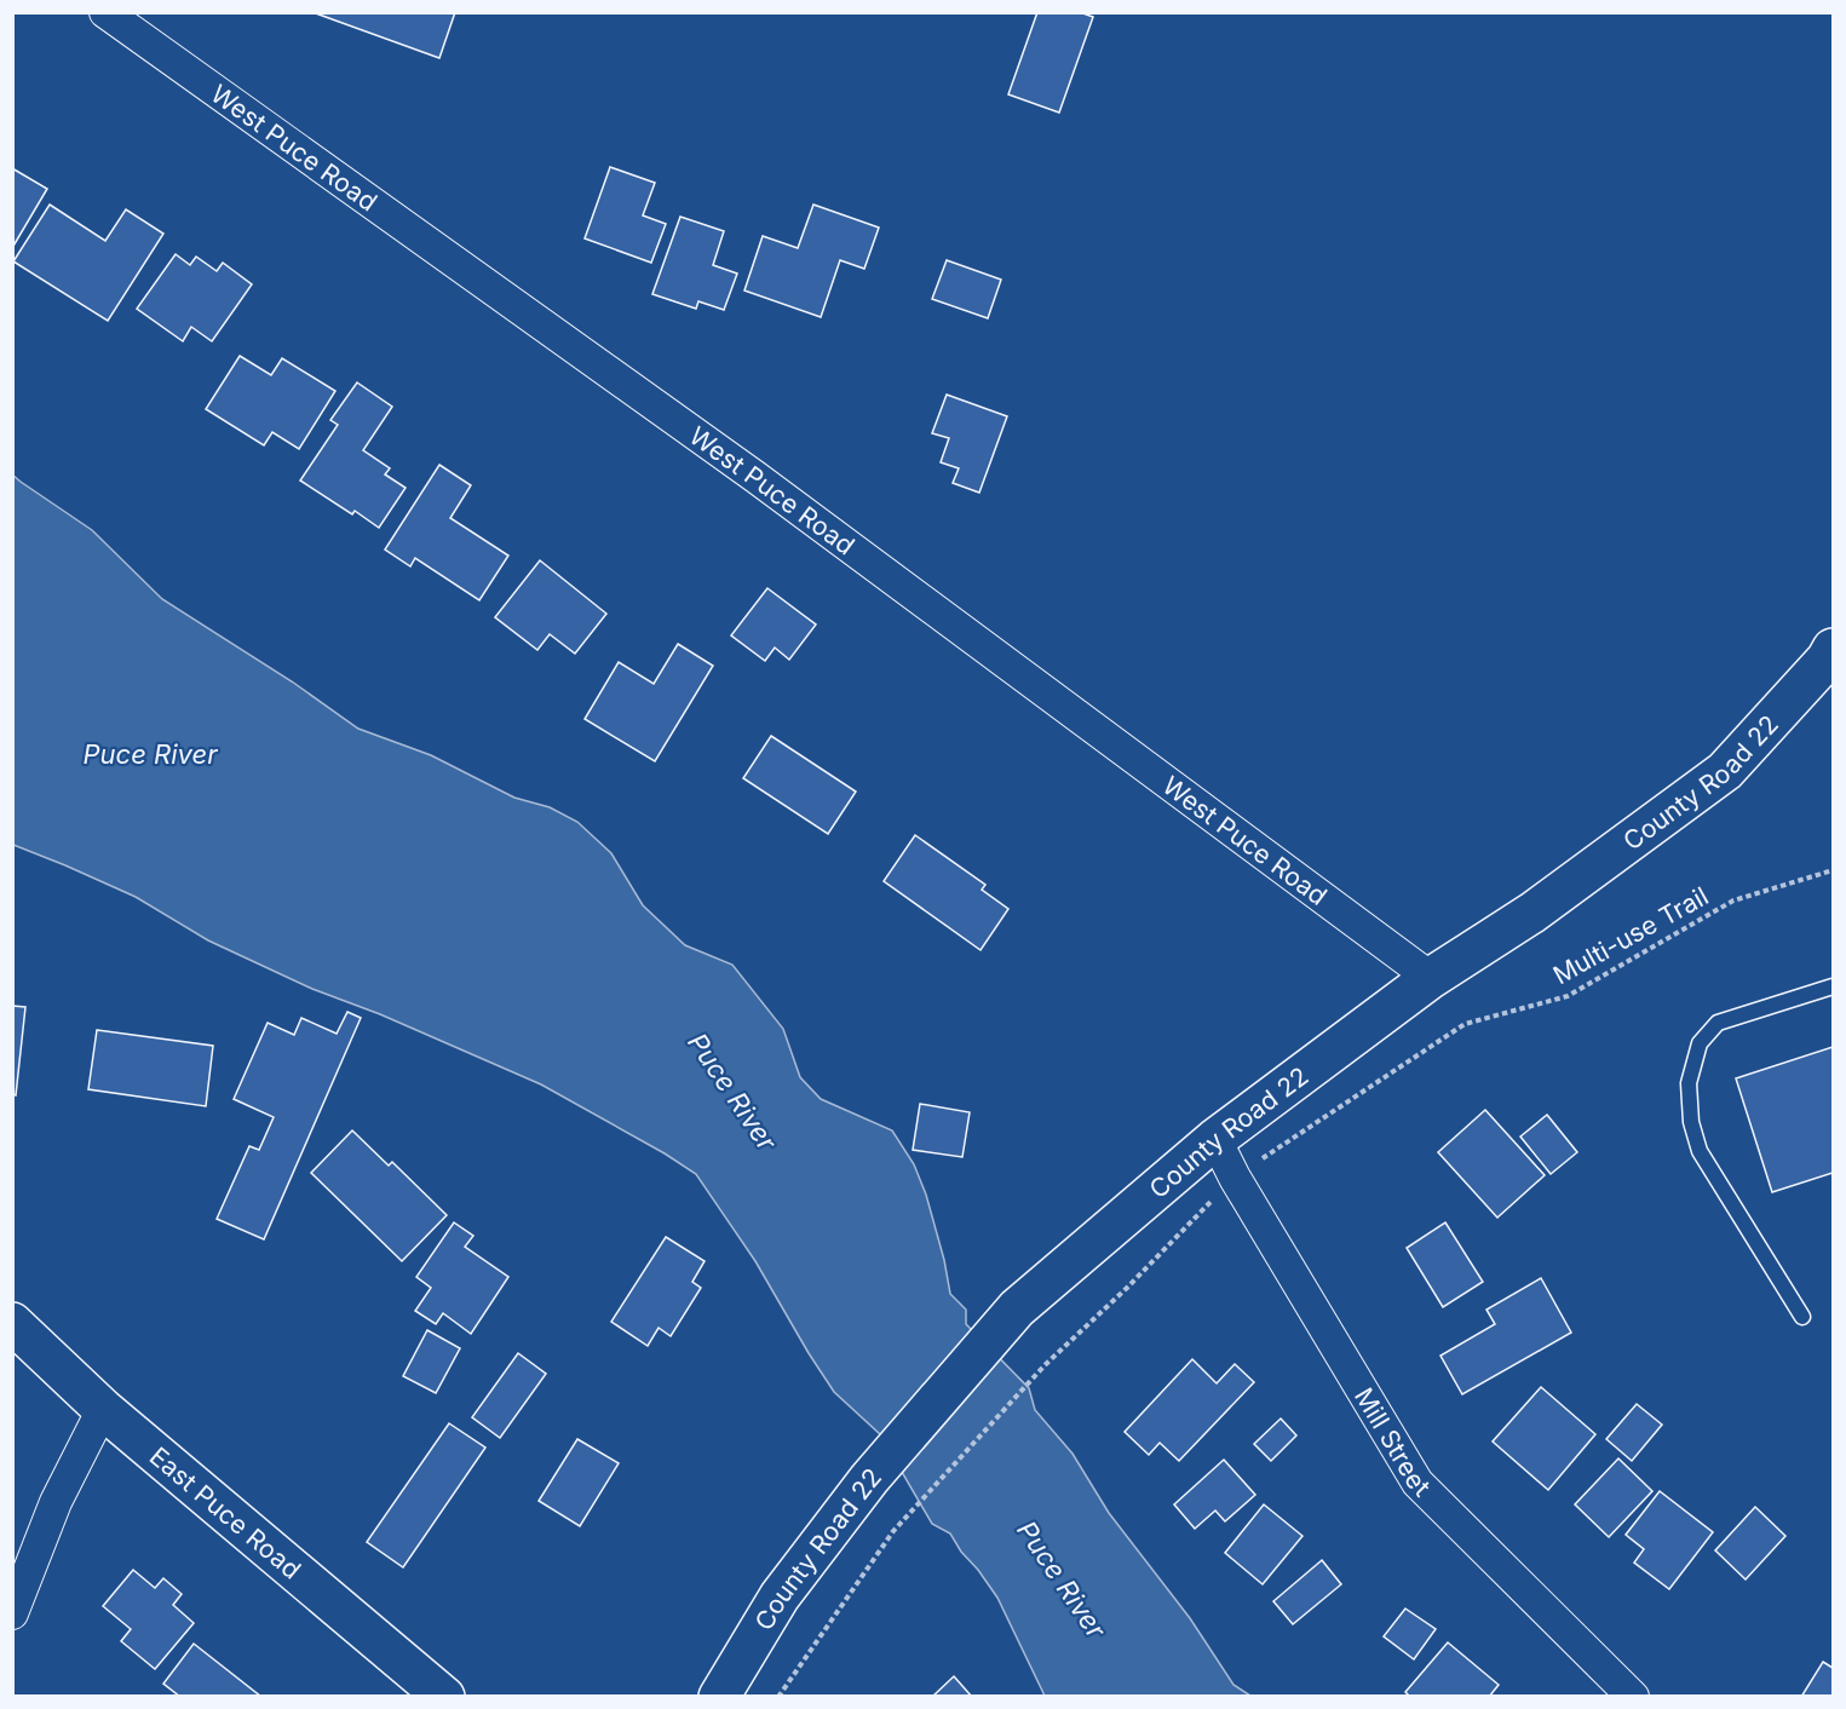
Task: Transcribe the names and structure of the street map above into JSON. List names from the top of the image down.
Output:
{
  "streets": {
    "main road": ["County Road 22", "East Puce Road"],
    "street": ["West Puce Road", "Mill Street"],
    "path": ["Multi-use Trail"]
  },
  "crossings": [
    ["West Puce Road", "County Road 22"],
    ["County Road 22", "Mill Street"],
    ["Multi-use Trail", "Mill Street"]
  ],
  "water": ["Puce River"]
}
